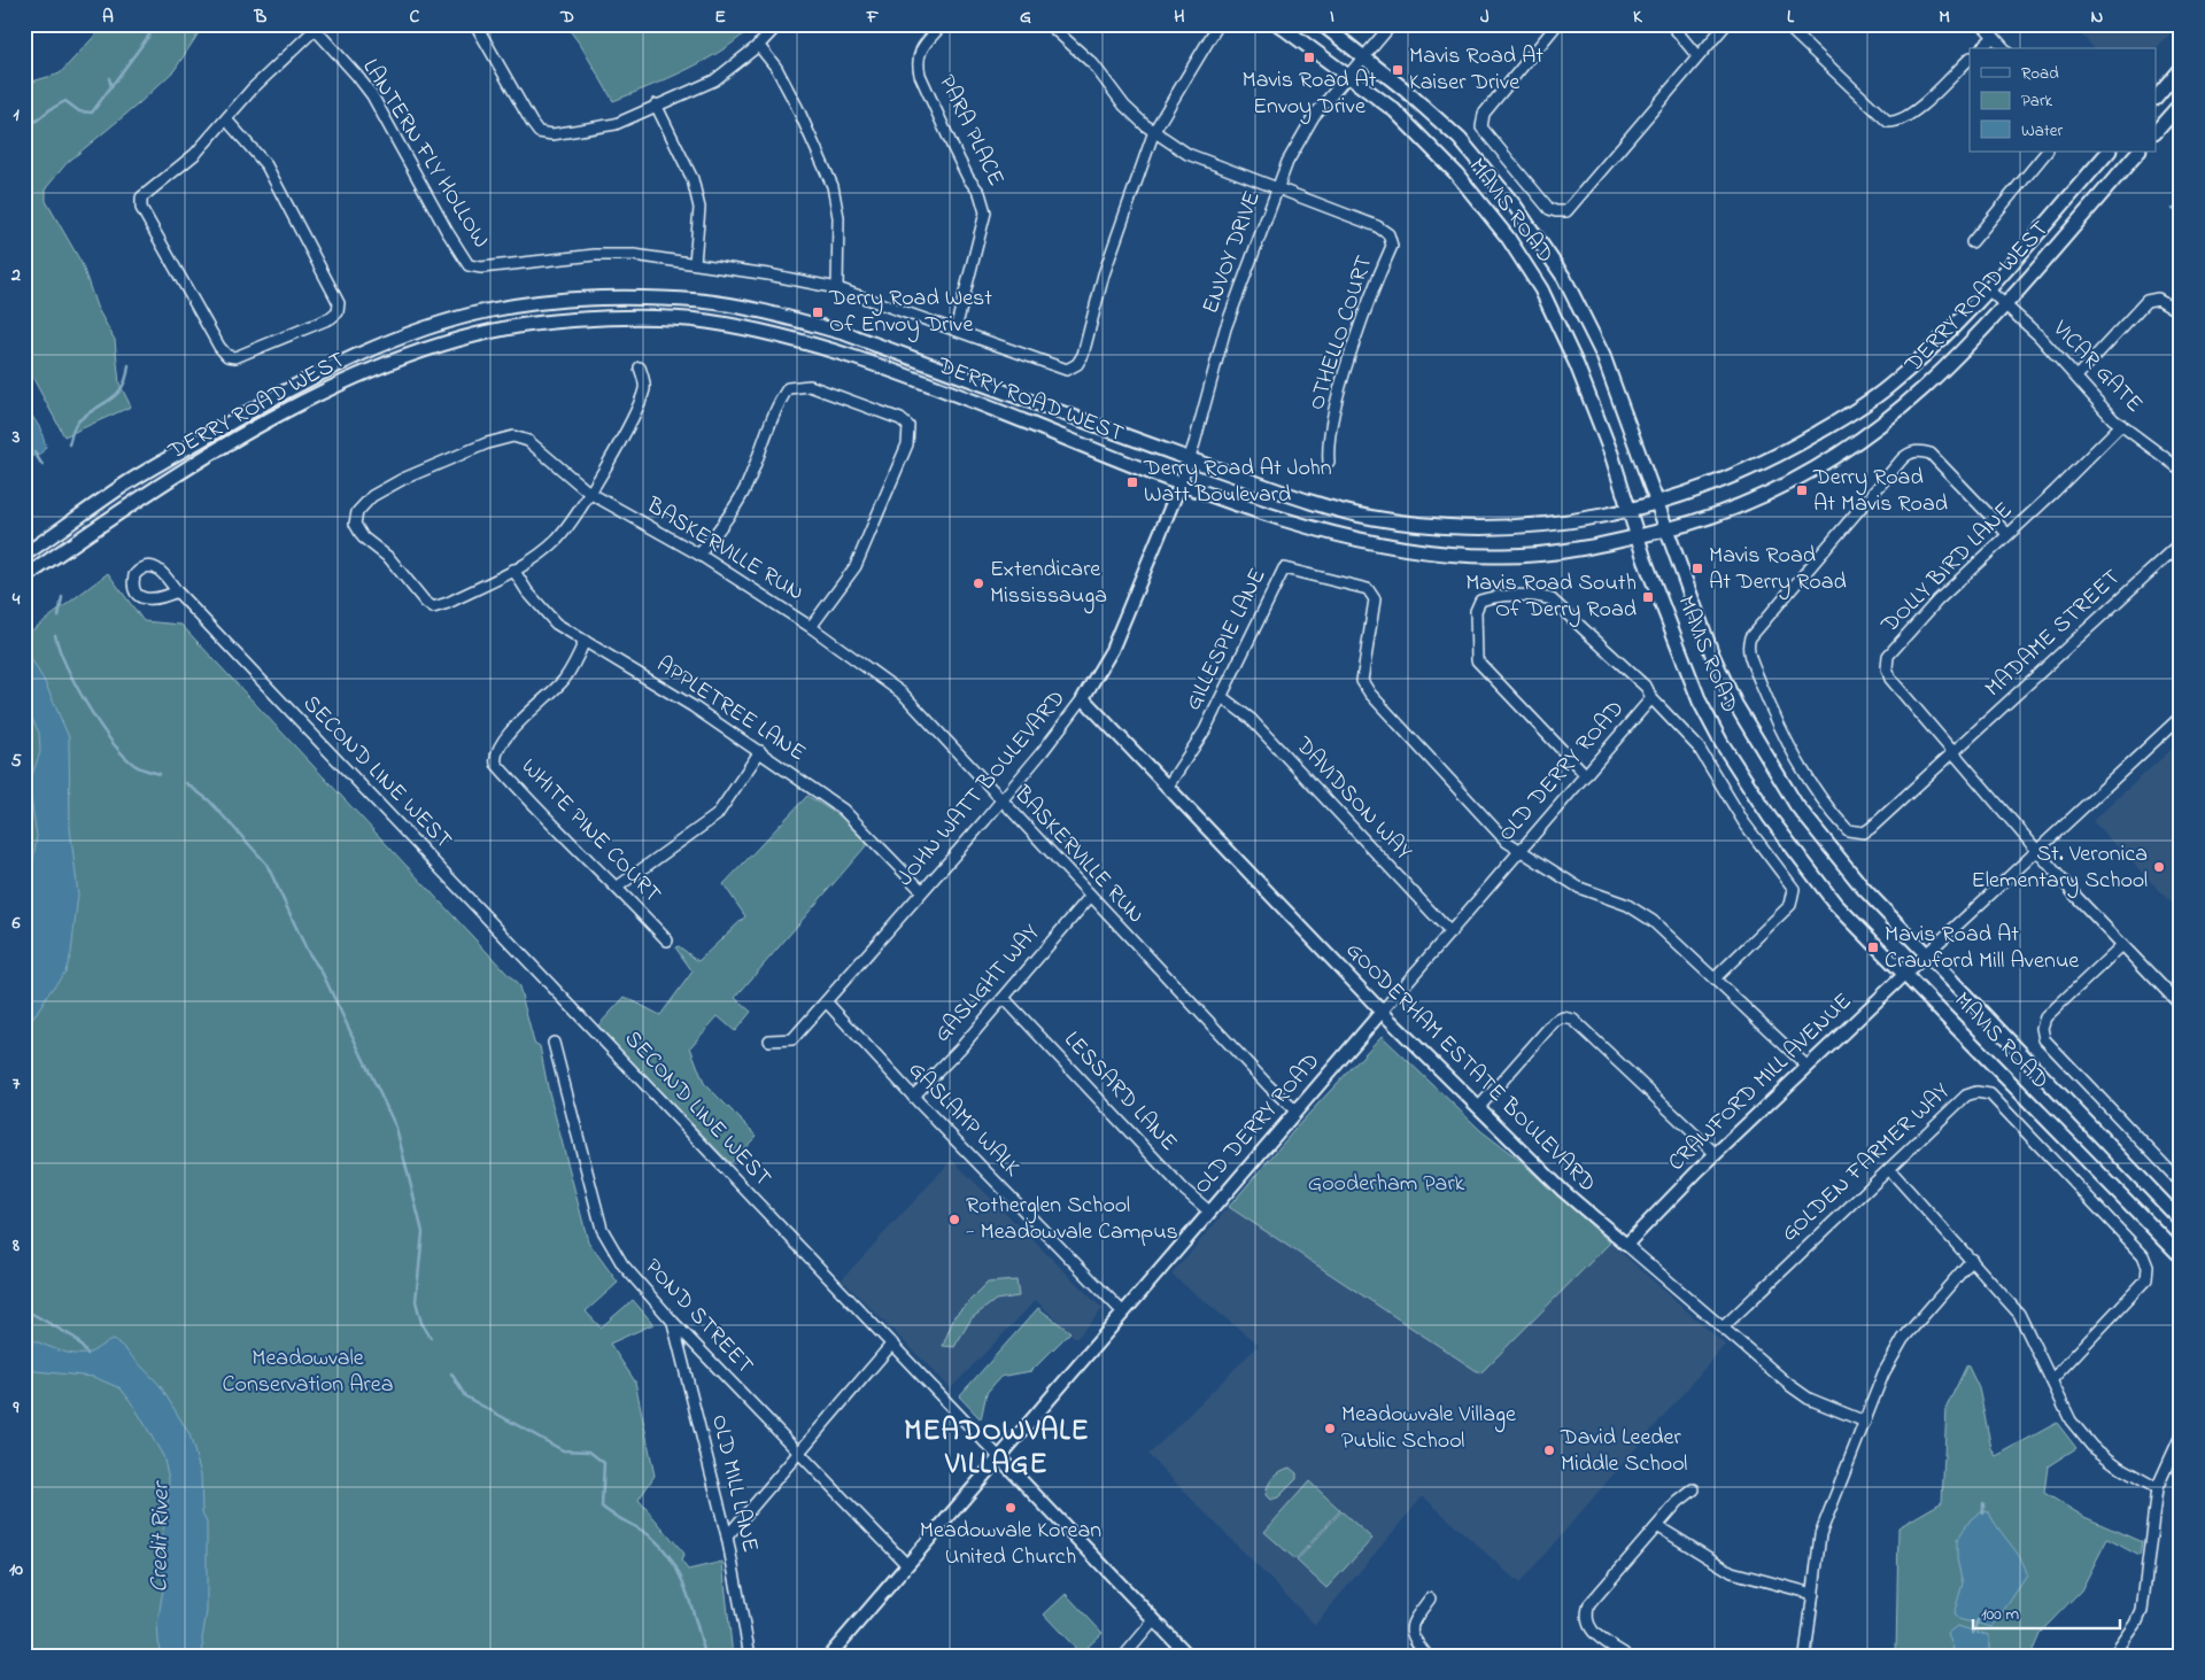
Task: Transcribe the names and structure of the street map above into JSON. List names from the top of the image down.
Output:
{
  "streets": {
    "main road": ["MAVIS ROAD", "DERRY ROAD WEST"],
    "street": [
      "PARA PLACE",
      "LANTERN FLY HOLLOW",
      "ENVOY DRIVE",
      "OTHELLO COURT",
      "VICAR GATE",
      "BASKERVILLE RUN",
      "DOLLY BIRD LANE",
      "MADAME STREET",
      "GILLESPIE LANE",
      "APPLETREE LANE",
      "OLD DERRY ROAD",
      "SECOND LINE WEST",
      "JOHN WATT BOULEVARD",
      "DAVIDSON WAY",
      "WHITE PINE COURT",
      "GASLIGHT WAY",
      "GOODERHAM ESTATE BOULEVARD",
      "CRAWFORD MILL AVENUE",
      "LESSARD LANE",
      "GASLAMP WALK",
      "GOLDEN FARMER WAY",
      "POND STREET",
      "OLD MILL LANE"
    ]
  },
  "crossings": [
    ["PARA PLACE", "LANTERN FLY HOLLOW"],
    ["MAVIS ROAD", "ENVOY DRIVE"],
    ["MAVIS ROAD", "DERRY ROAD WEST"],
    ["MAVIS ROAD", "CRAWFORD MILL AVENUE"],
    ["ENVOY DRIVE", "DERRY ROAD WEST"],
    ["ENVOY DRIVE", "OTHELLO COURT"],
    ["ENVOY DRIVE", "JOHN WATT BOULEVARD"],
    ["DERRY ROAD WEST", "VICAR GATE"],
    ["DERRY ROAD WEST", "JOHN WATT BOULEVARD"],
    ["VICAR GATE", "DOLLY BIRD LANE"],
    ["BASKERVILLE RUN", "APPLETREE LANE"],
    ["BASKERVILLE RUN", "OLD DERRY ROAD"],
    ["BASKERVILLE RUN", "JOHN WATT BOULEVARD"],
    ["BASKERVILLE RUN", "GASLIGHT WAY"],
    ["DOLLY BIRD LANE", "MADAME STREET"],
    ["GILLESPIE LANE", "OLD DERRY ROAD"],
    ["GILLESPIE LANE", "DAVIDSON WAY"],
    ["GILLESPIE LANE", "GOODERHAM ESTATE BOULEVARD"],
    ["APPLETREE LANE", "JOHN WATT BOULEVARD"],
    ["APPLETREE LANE", "WHITE PINE COURT"],
    ["OLD DERRY ROAD", "SECOND LINE WEST"],
    ["OLD DERRY ROAD", "DAVIDSON WAY"],
    ["OLD DERRY ROAD", "GOODERHAM ESTATE BOULEVARD"],
    ["OLD DERRY ROAD", "LESSARD LANE"],
    ["OLD DERRY ROAD", "GASLAMP WALK"],
    ["OLD DERRY ROAD", "POND STREET"],
    ["JOHN WATT BOULEVARD", "GOODERHAM ESTATE BOULEVARD"],
    ["JOHN WATT BOULEVARD", "GASLAMP WALK"],
    ["GASLIGHT WAY", "LESSARD LANE"],
    ["GASLIGHT WAY", "GASLAMP WALK"],
    ["GOODERHAM ESTATE BOULEVARD", "CRAWFORD MILL AVENUE"],
    ["GOODERHAM ESTATE BOULEVARD", "GOLDEN FARMER WAY"],
    ["POND STREET", "OLD MILL LANE"]
  ],
  "districts": ["MEADOWVALE VILLAGE"],
  "water": ["Credit River"],
  "parks": ["Gooderham Park", "Meadowvale Conservation Area"],
  "places": {
    "transit": [
      "Mavis Road At Envoy Drive",
      "Mavis Road At Kaiser Drive",
      "Derry Road West Of Envoy Drive",
      "Derry Road At John Watt Boulevard",
      "Derry Road At Mavis Road",
      "Mavis Road At Derry Road",
      "Mavis Road South Of Derry Road",
      "Mavis Road At Crawford Mill Avenue"
    ],
    "other": [
      "Extendicare Mississauga",
      "St. Veronica Elementary School",
      "Rotherglen School - Meadowvale Campus",
      "Meadowvale Village Public School",
      "David Leeder Middle School",
      "Meadowvale Korean United Church"
    ]
  },
  "legend": ["Road", "Park", "Water"],
  "scale_bar": "100 m",
  "grid": {
    "columns": [
      "A",
      "B",
      "C",
      "D",
      "E",
      "F",
      "G",
      "H",
      "I",
      "J",
      "K",
      "L",
      "M",
      "N"
    ],
    "rows": [
      "1",
      "2",
      "3",
      "4",
      "5",
      "6",
      "7",
      "8",
      "9",
      "10"
    ]
  }
}
